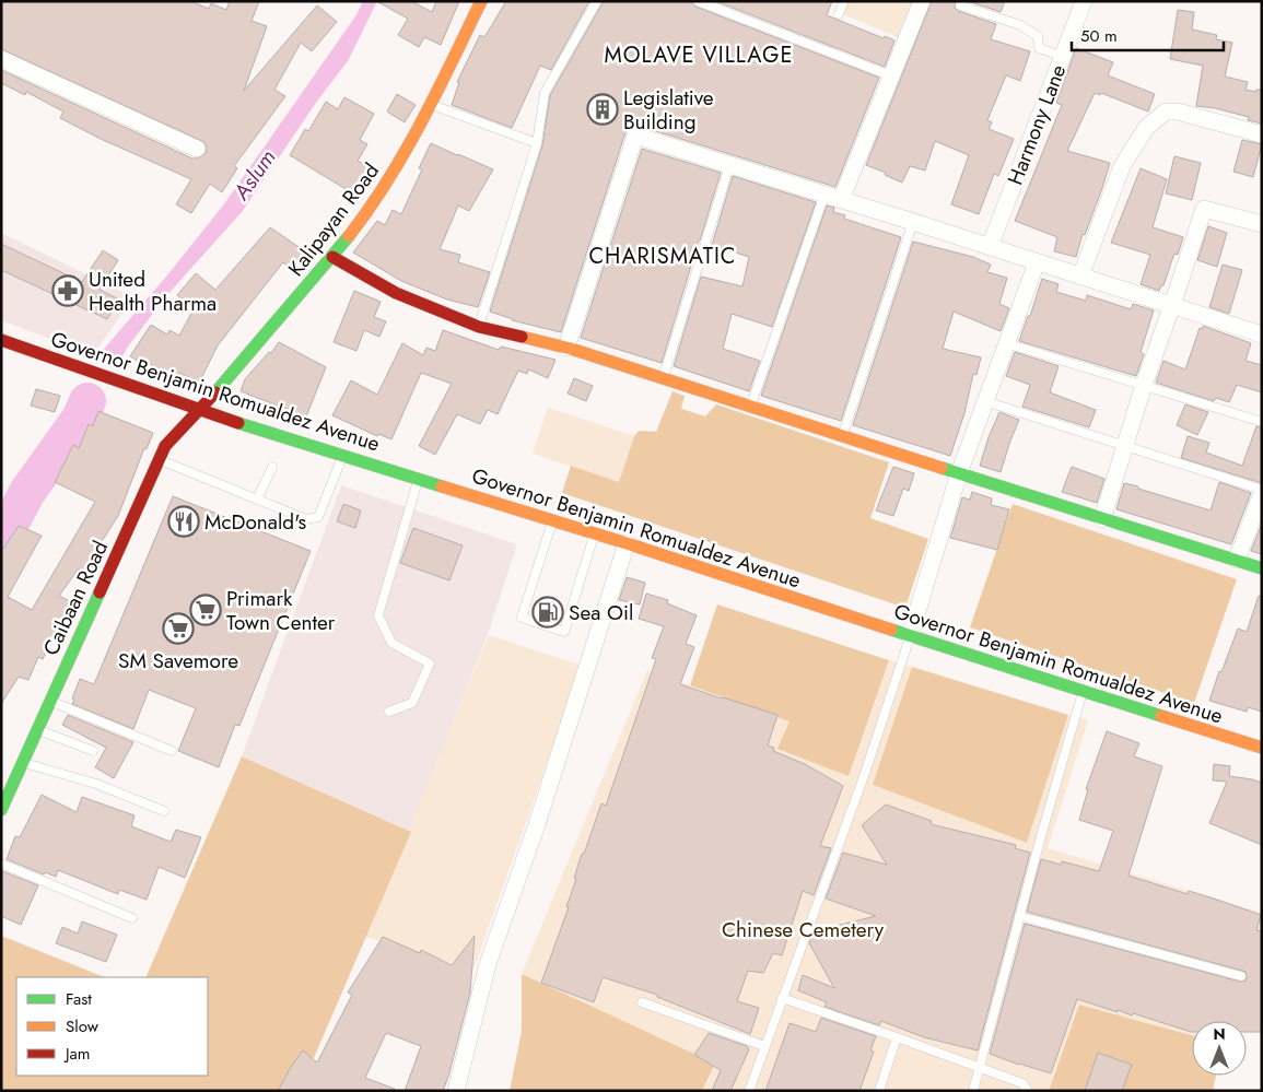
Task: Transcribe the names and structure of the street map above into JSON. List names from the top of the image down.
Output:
{
  "streets": {
    "street": [
      "Harmony Lane",
      "Kalipayan Road",
      "Governor Benjamin Romualdez Avenue",
      "Caibaan Road"
    ]
  },
  "crossings": [
    ["Kalipayan Road", "Governor Benjamin Romualdez Avenue"],
    ["Kalipayan Road", "Caibaan Road"],
    ["Governor Benjamin Romualdez Avenue", "Caibaan Road"]
  ],
  "districts": ["MOLAVE VILLAGE", "CHARISMATIC"],
  "water": ["Aslum"],
  "parks": ["Chinese Cemetery"],
  "places": {
    "building": ["Legislative Building"],
    "pharmacy": ["United Health Pharma"],
    "restaurant": ["McDonald's"],
    "supermarket": ["Primark Town Center", "SM Savemore"],
    "fuel station": ["Sea Oil"]
  },
  "legend": ["Fast", "Slow", "Jam"],
  "scale_bar": "50 m",
  "north": "top"
}
